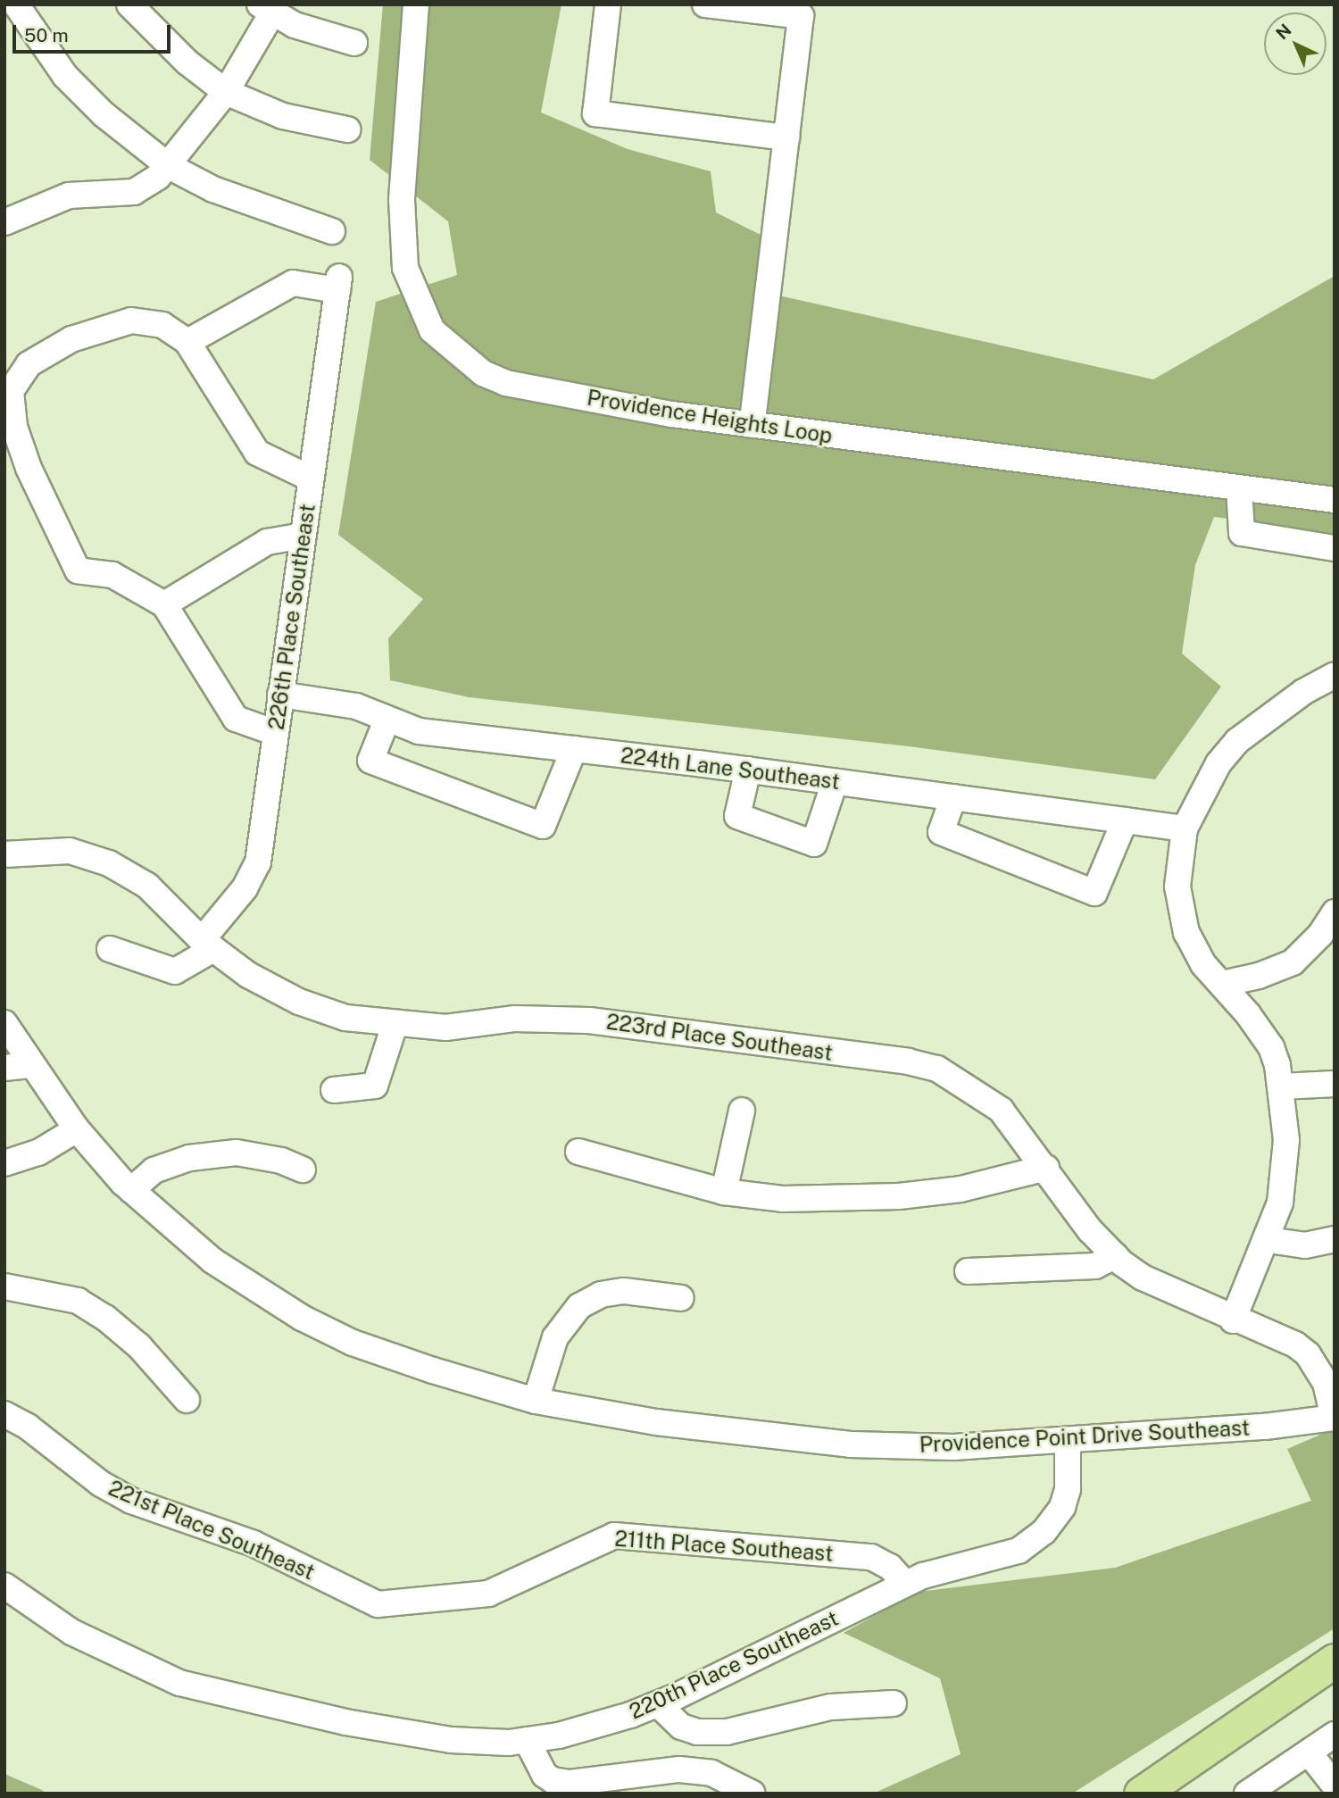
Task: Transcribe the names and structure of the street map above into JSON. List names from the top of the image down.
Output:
{
  "streets": {
    "street": [
      "Providence Heights Loop",
      "226th Place Southeast",
      "224th Lane Southeast",
      "223rd Place Southeast",
      "Providence Point Drive Southeast",
      "221st Place Southeast",
      "211th Place Southeast",
      "220th Place Southeast"
    ]
  },
  "crossings": [
    ["226th Place Southeast", "224th Lane Southeast"],
    ["226th Place Southeast", "223rd Place Southeast"],
    ["223rd Place Southeast", "Providence Point Drive Southeast"],
    ["Providence Point Drive Southeast", "220th Place Southeast"],
    ["221st Place Southeast", "211th Place Southeast"],
    ["211th Place Southeast", "220th Place Southeast"]
  ],
  "scale_bar": "50 m",
  "north": "top left"
}
